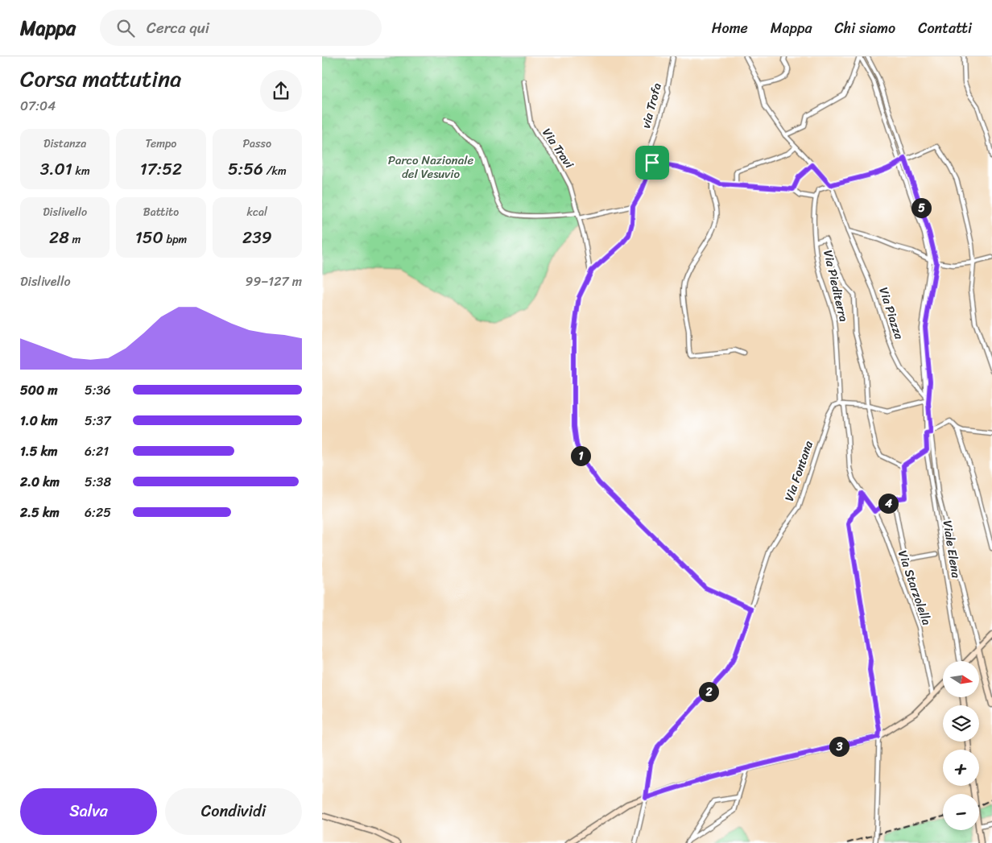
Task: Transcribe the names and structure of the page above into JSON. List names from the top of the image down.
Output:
{
  "streets": {
    "street": [
      "via Trofa",
      "Via Travi",
      "Via Piediterra",
      "Via Piazza",
      "Via Fontana",
      "Viale Elena",
      "Via Starzolella"
    ]
  },
  "crossings": [
    ["Via Piediterra", "Via Fontana"]
  ],
  "parks": ["Parco Nazionale del Vesuvio"],
  "north": "right",
  "page": {
    "header": "Mappa",
    "search": "Cerca qui",
    "nav": [
      "Home",
      "Mappa",
      "Chi siamo",
      "Contatti"
    ],
    "heading": ["Corsa mattutina", "07:04"],
    "stats": [
      ["Distanza", "3.01 km"],
      ["Tempo", "17:52"],
      ["Passo", "5:56 /km"],
      ["Dislivello", "28 m"],
      ["Battito", "150 bpm"],
      ["kcal", "239"]
    ],
    "pins": [
      "5",
      "1",
      "4",
      "2",
      "3"
    ],
    "chart": ["Dislivello", "99–127 m"],
    "list": [
      {
        "name": "500 m",
        "note": "5:36"
      },
      {
        "name": "1.0 km",
        "note": "5:37"
      },
      {
        "name": "1.5 km",
        "note": "6:21"
      },
      {
        "name": "2.0 km",
        "note": "5:38"
      },
      {
        "name": "2.5 km",
        "note": "6:25"
      }
    ],
    "map_buttons": ["+", "−"],
    "buttons": ["Salva", "Condividi"]
  }
}
